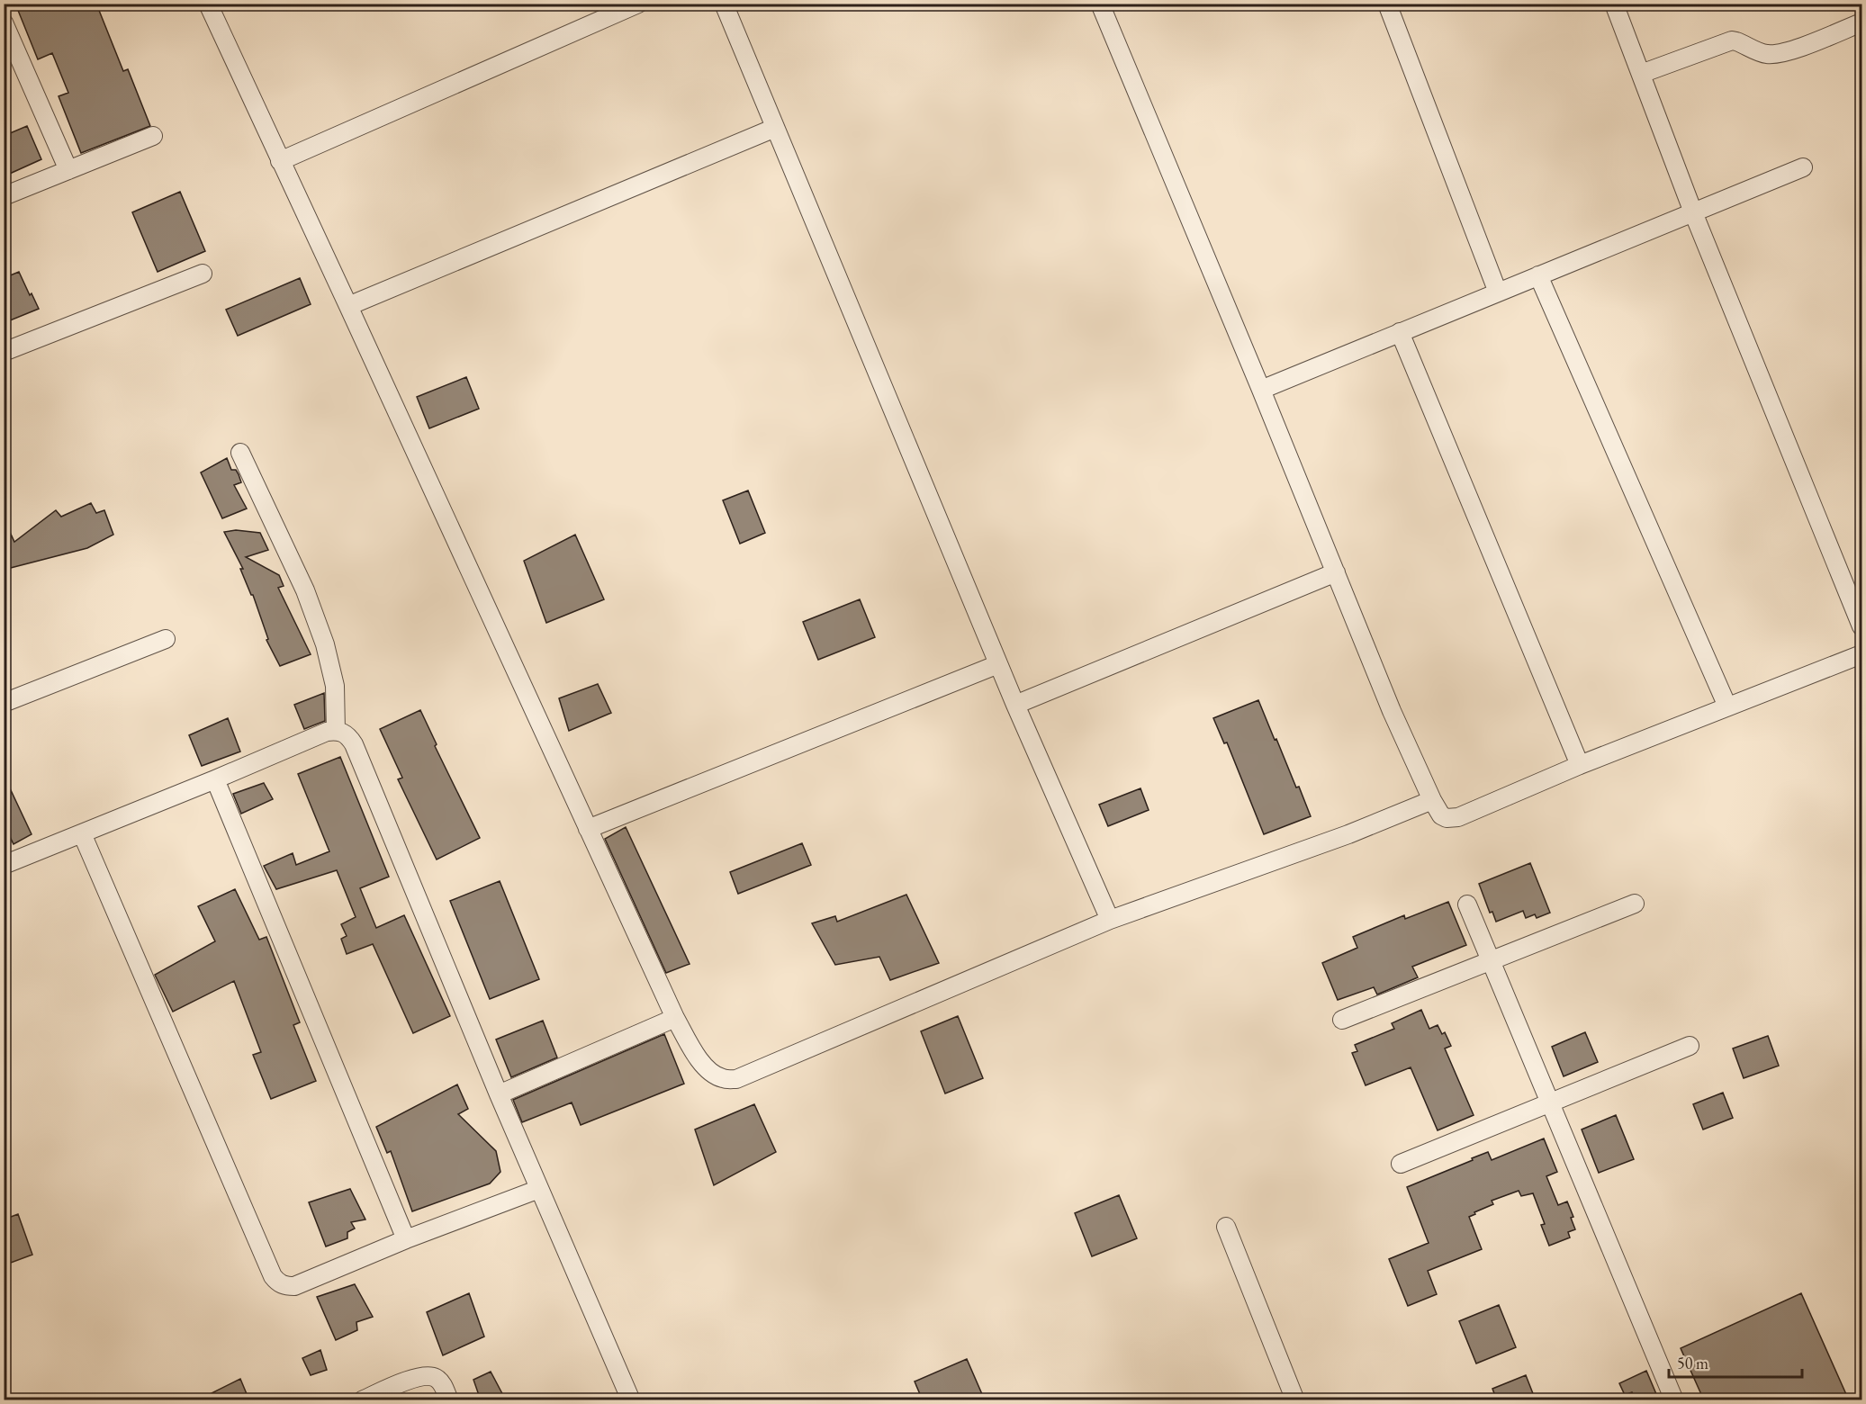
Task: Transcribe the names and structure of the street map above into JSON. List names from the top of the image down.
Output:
{
  "scale_bar": "50 m"
}
